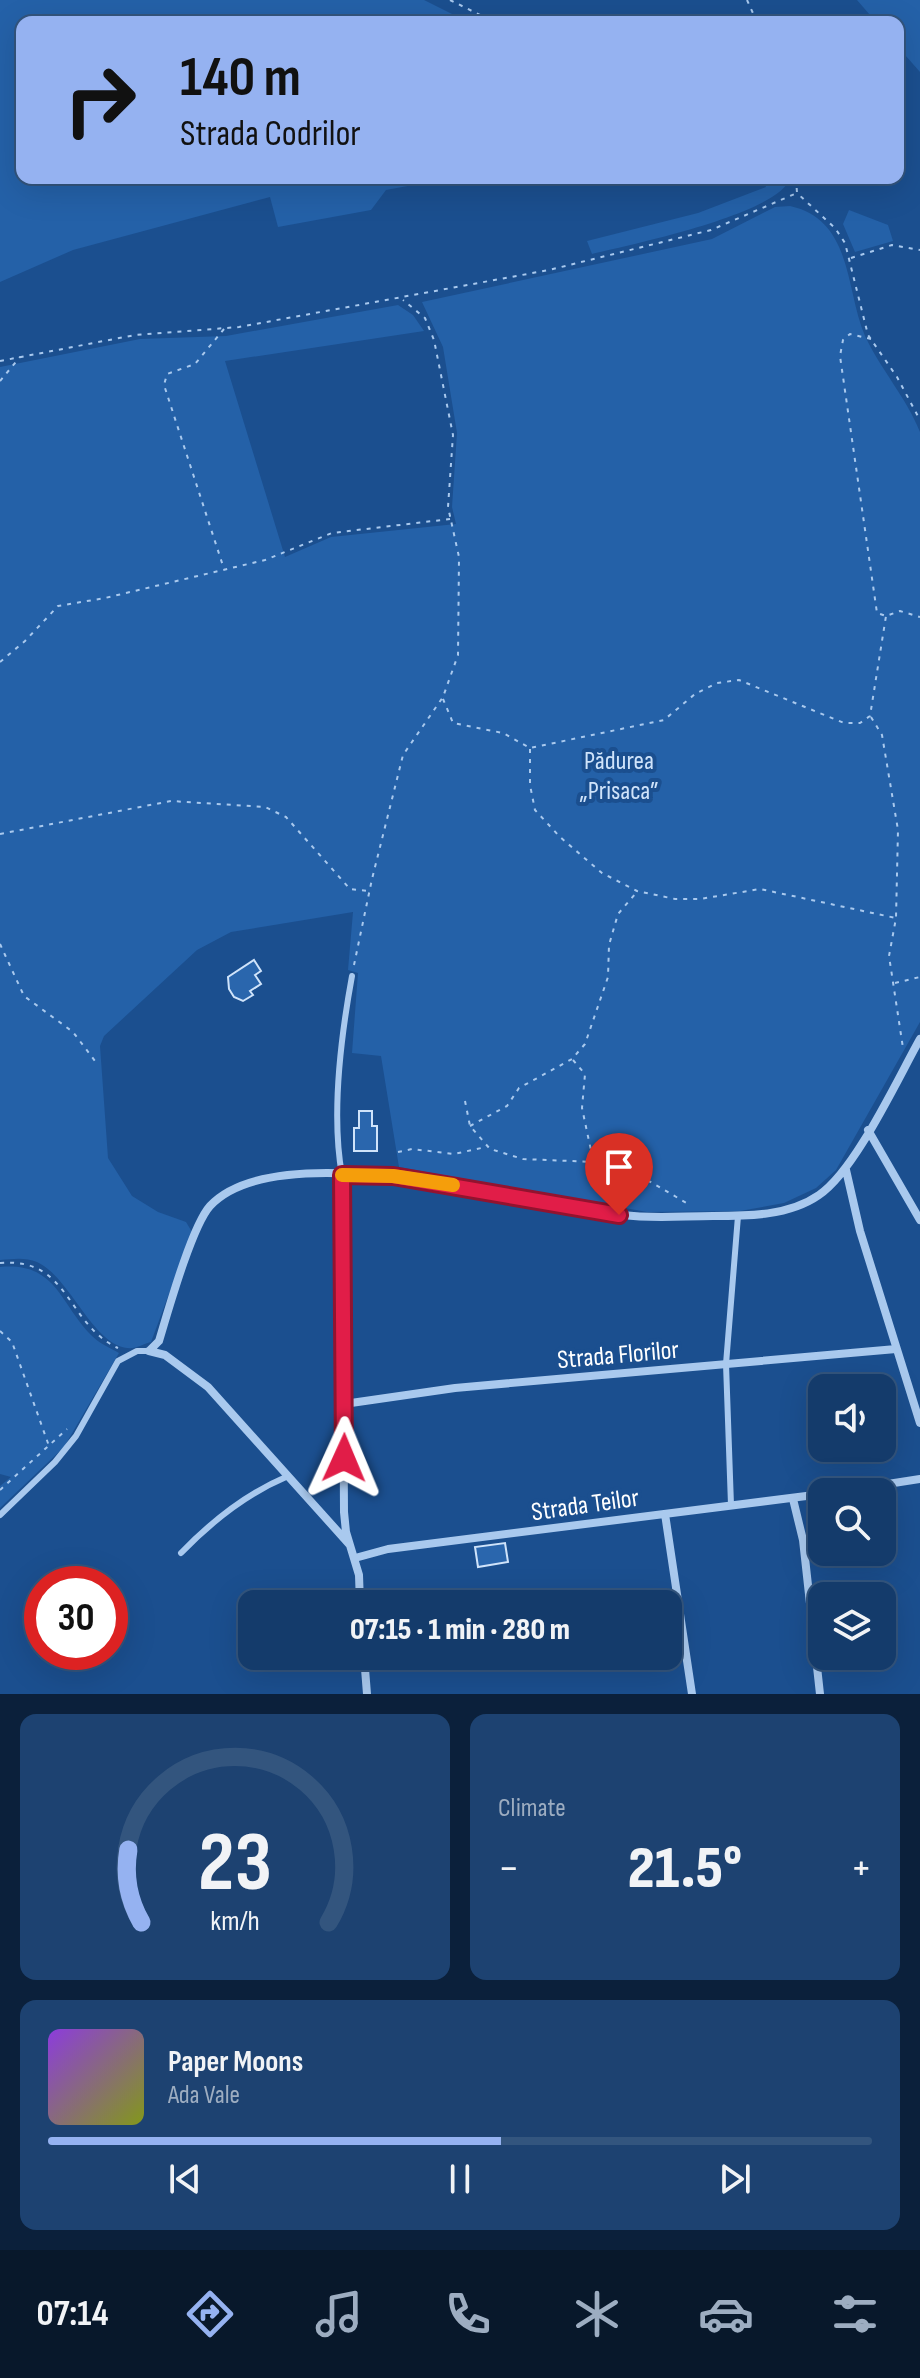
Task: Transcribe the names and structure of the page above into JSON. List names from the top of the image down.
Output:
{
  "streets": {
    "street": ["Strada Florilor", "Strada Teilor"]
  },
  "parks": ["Pădurea „Prisaca”"],
  "page": {
    "turn": ["140 m", "Strada Codrilor"],
    "limit": "30",
    "trip": "07:15 · 1 min · 280 m",
    "tile": "Climate",
    "heat": ["−", "21.5°", "+"],
    "song": ["Paper Moons", "Ada Vale"],
    "tabs": "07:14",
    "gauge": ["23", "km/h"]
  }
}
